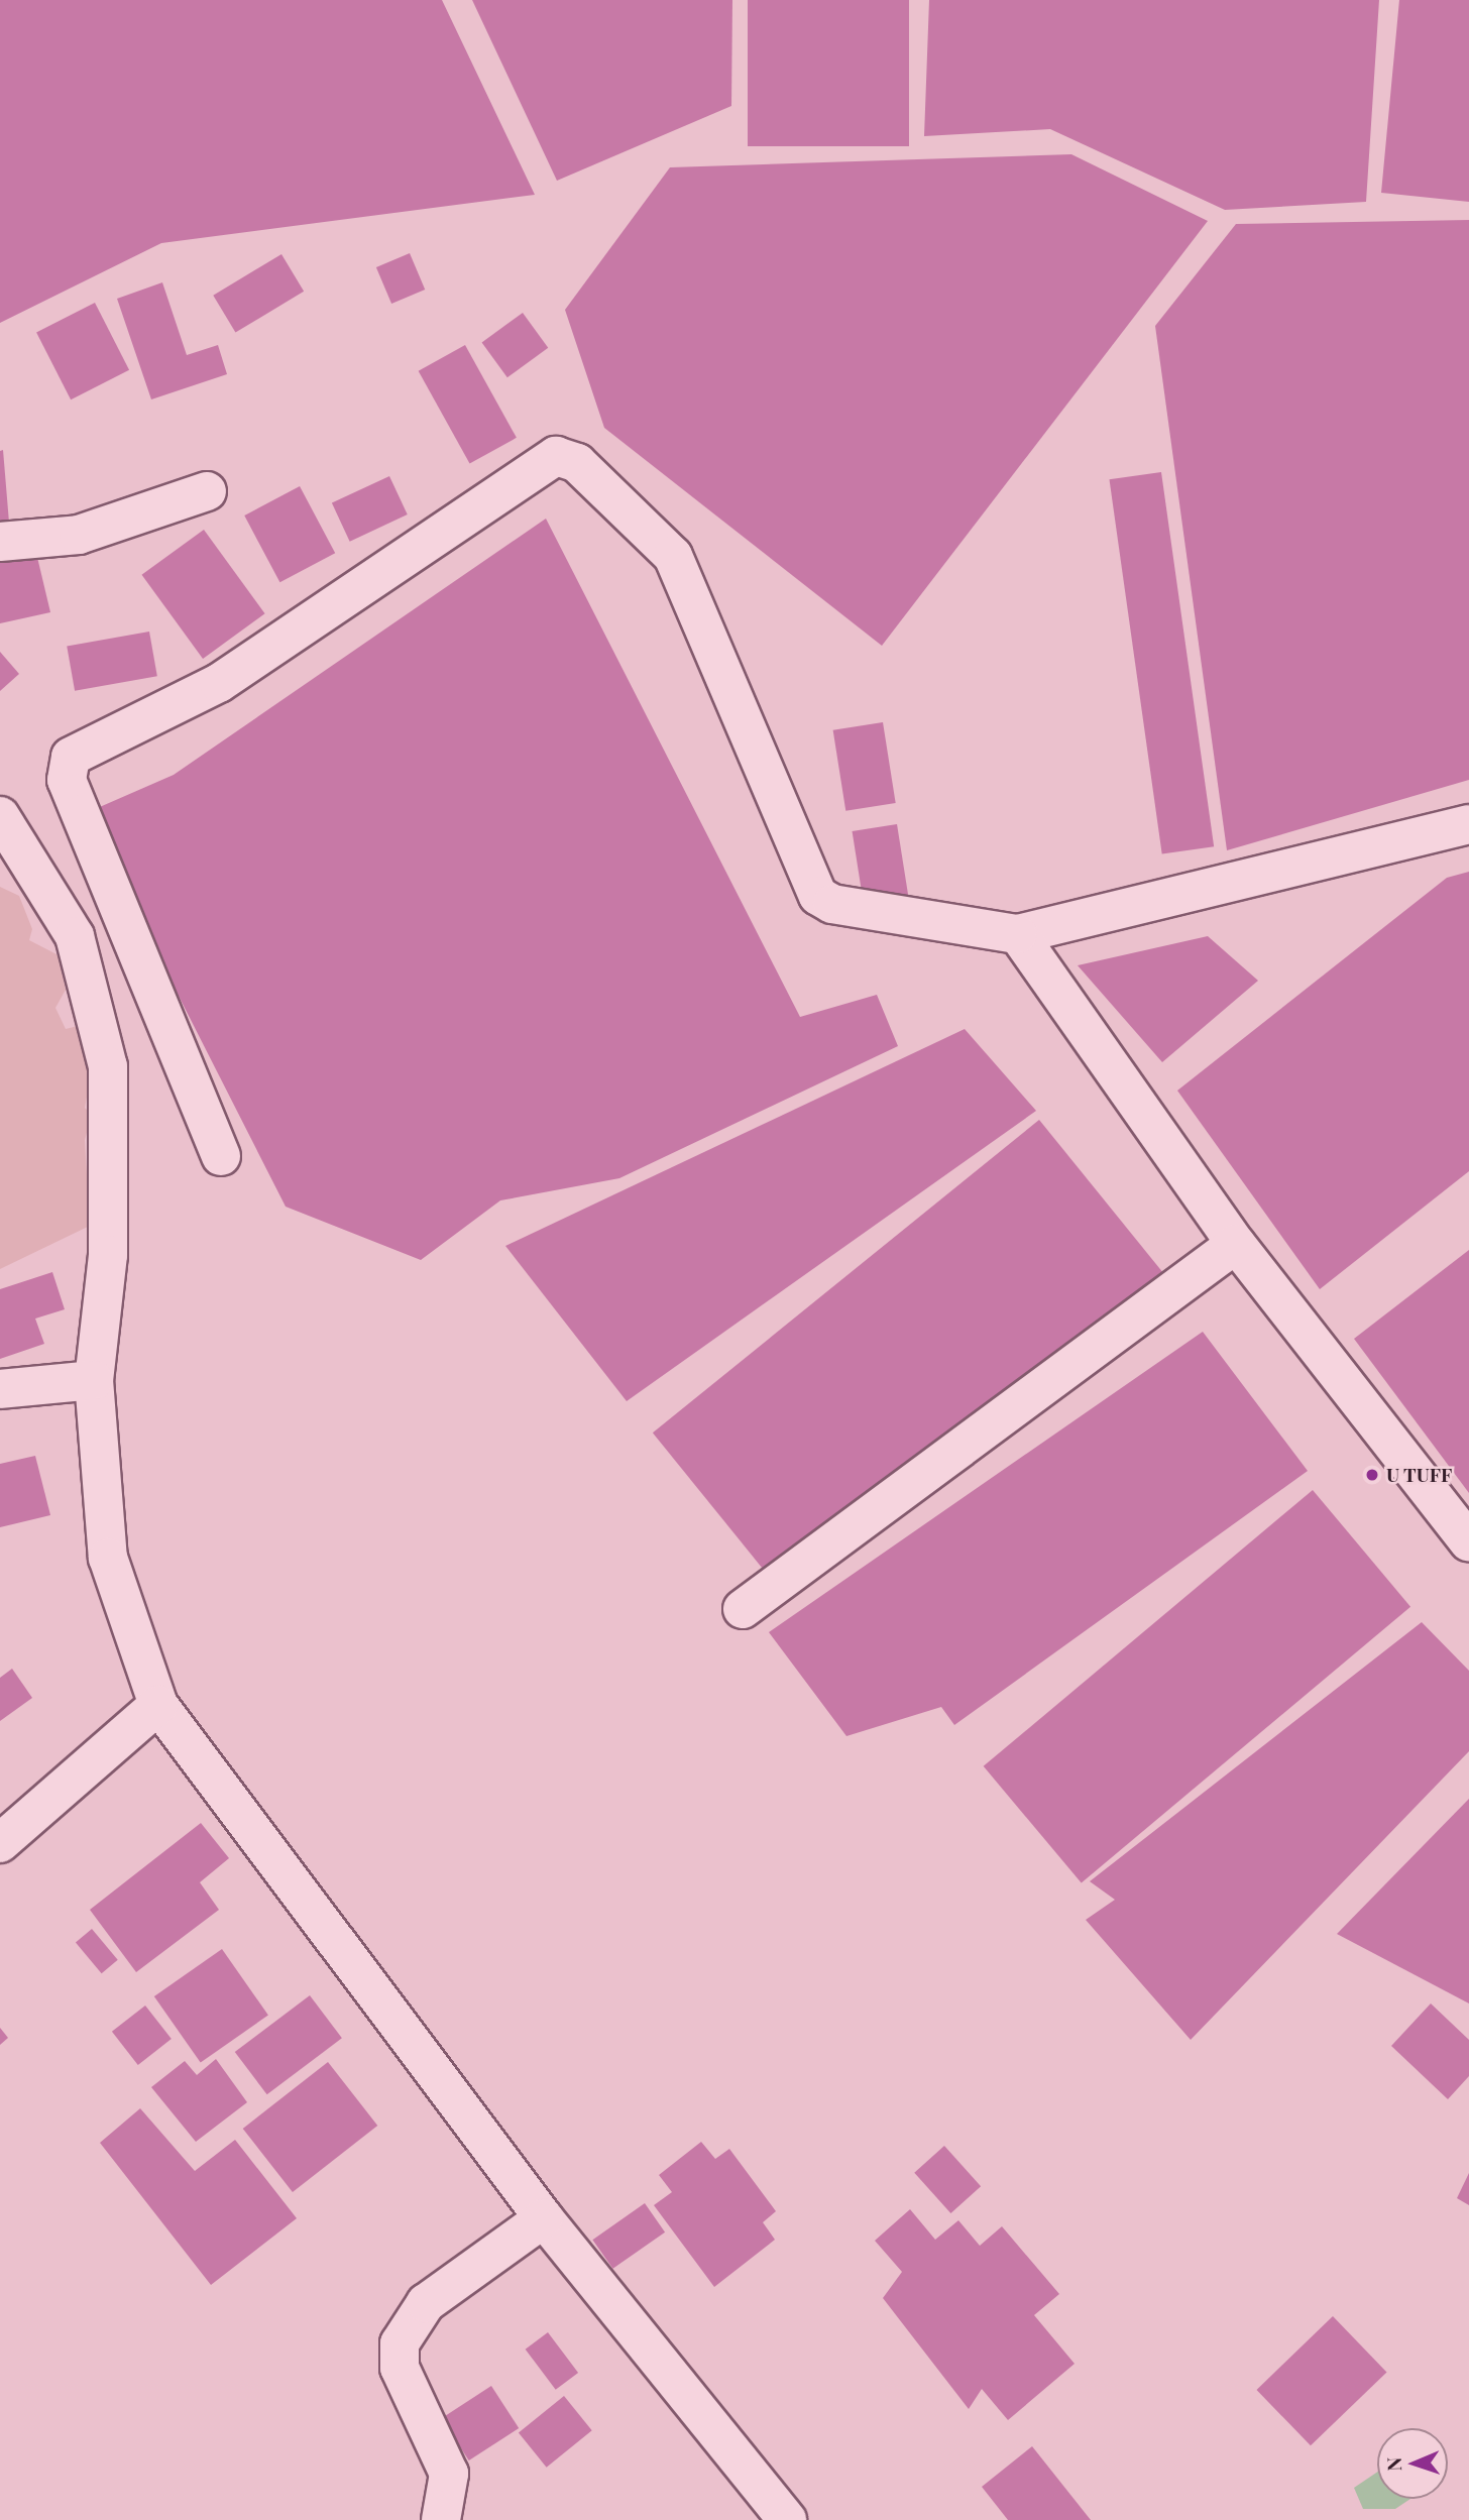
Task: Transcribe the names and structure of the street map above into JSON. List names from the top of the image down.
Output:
{
  "places": ["U TUFF"],
  "north": "left"
}
